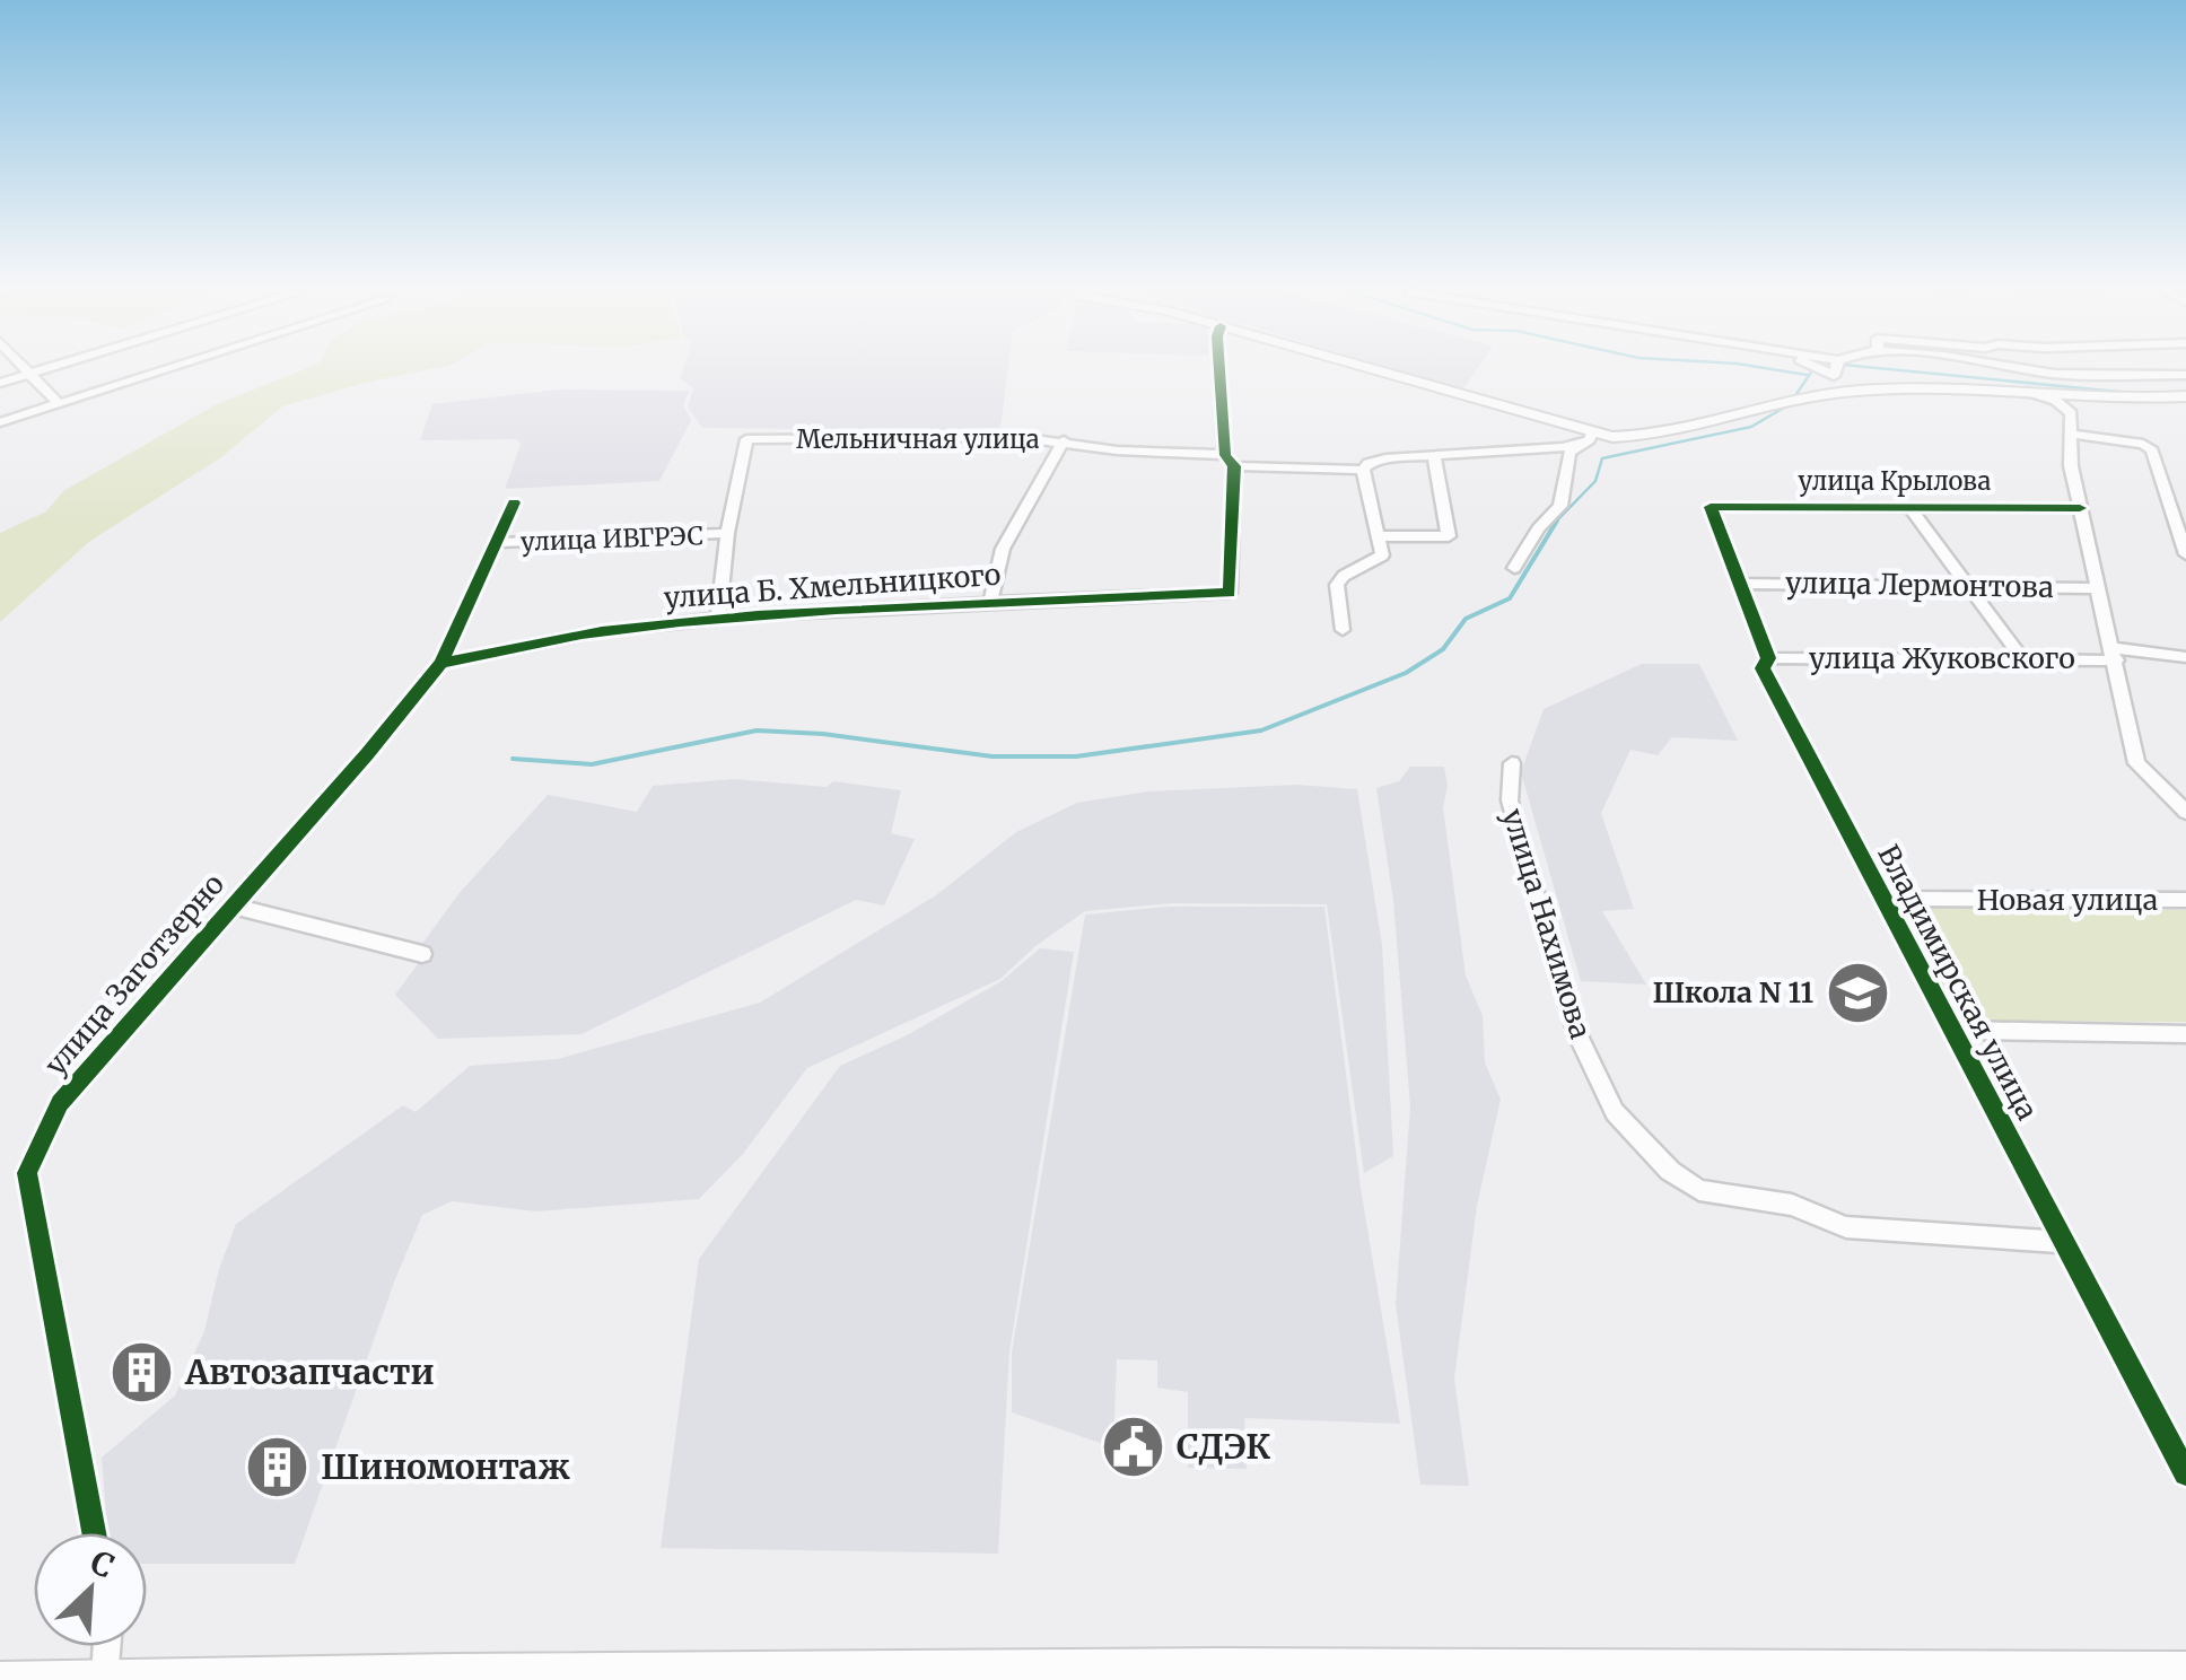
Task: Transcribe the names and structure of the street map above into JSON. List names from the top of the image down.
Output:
{
  "streets": {
    "street": [
      "Мельничная улица",
      "улица Крылова",
      "улица ИВГРЭС",
      "улица Лермонтова",
      "улица Б. Хмельницкого",
      "улица Жуковского",
      "Новая улица",
      "улица Нахимова",
      "улица Заготзерно",
      "Владимирская улица"
    ]
  },
  "crossings": [
    ["Мельничная улица", "улица ИВГРЭС"],
    ["Мельничная улица", "улица Б. Хмельницкого"],
    ["улица Крылова", "Владимирская улица"],
    ["улица ИВГРЭС", "улица Заготзерно"],
    ["улица Лермонтова", "Владимирская улица"],
    ["улица Б. Хмельницкого", "улица Заготзерно"],
    ["улица Жуковского", "Владимирская улица"],
    ["Новая улица", "Владимирская улица"],
    ["улица Нахимова", "Владимирская улица"]
  ],
  "places": {
    "school or university": ["Школа N 11"],
    "building": ["Автозапчасти", "Шиномонтаж"],
    "public building": ["СДЭК"]
  },
  "north": "top right"
}
